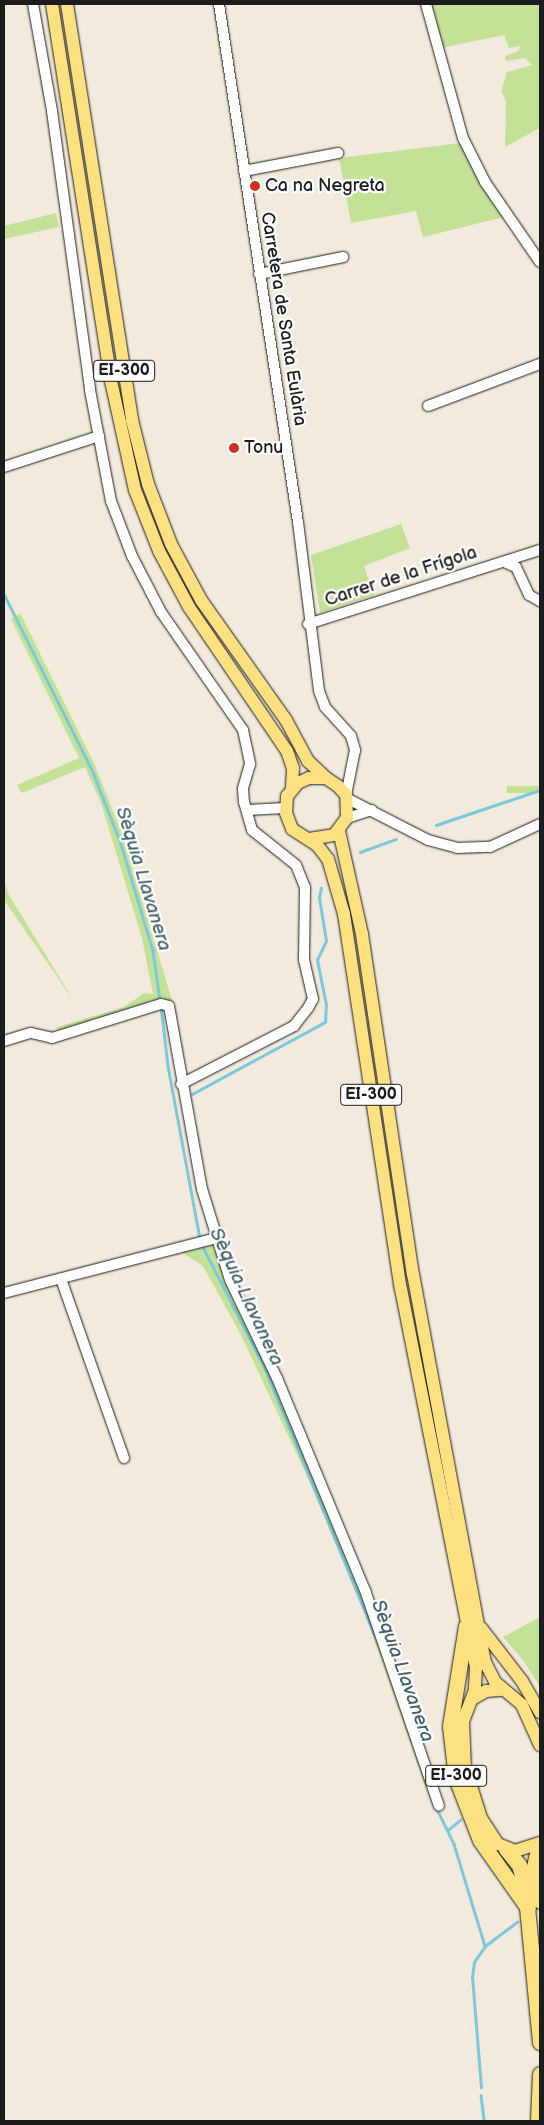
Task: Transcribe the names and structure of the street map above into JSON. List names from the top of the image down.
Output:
{
  "streets": {
    "highway": ["EI-300"],
    "street": ["Carretera de Santa Eulària", "Carrer de la Frígola"]
  },
  "crossings": [
    ["Carretera de Santa Eulària", "EI-300"],
    ["Carretera de Santa Eulària", "Carrer de la Frígola"]
  ],
  "water": ["Sèquia Llavanera"],
  "places": ["Ca na Negreta", "Tonu"]
}
